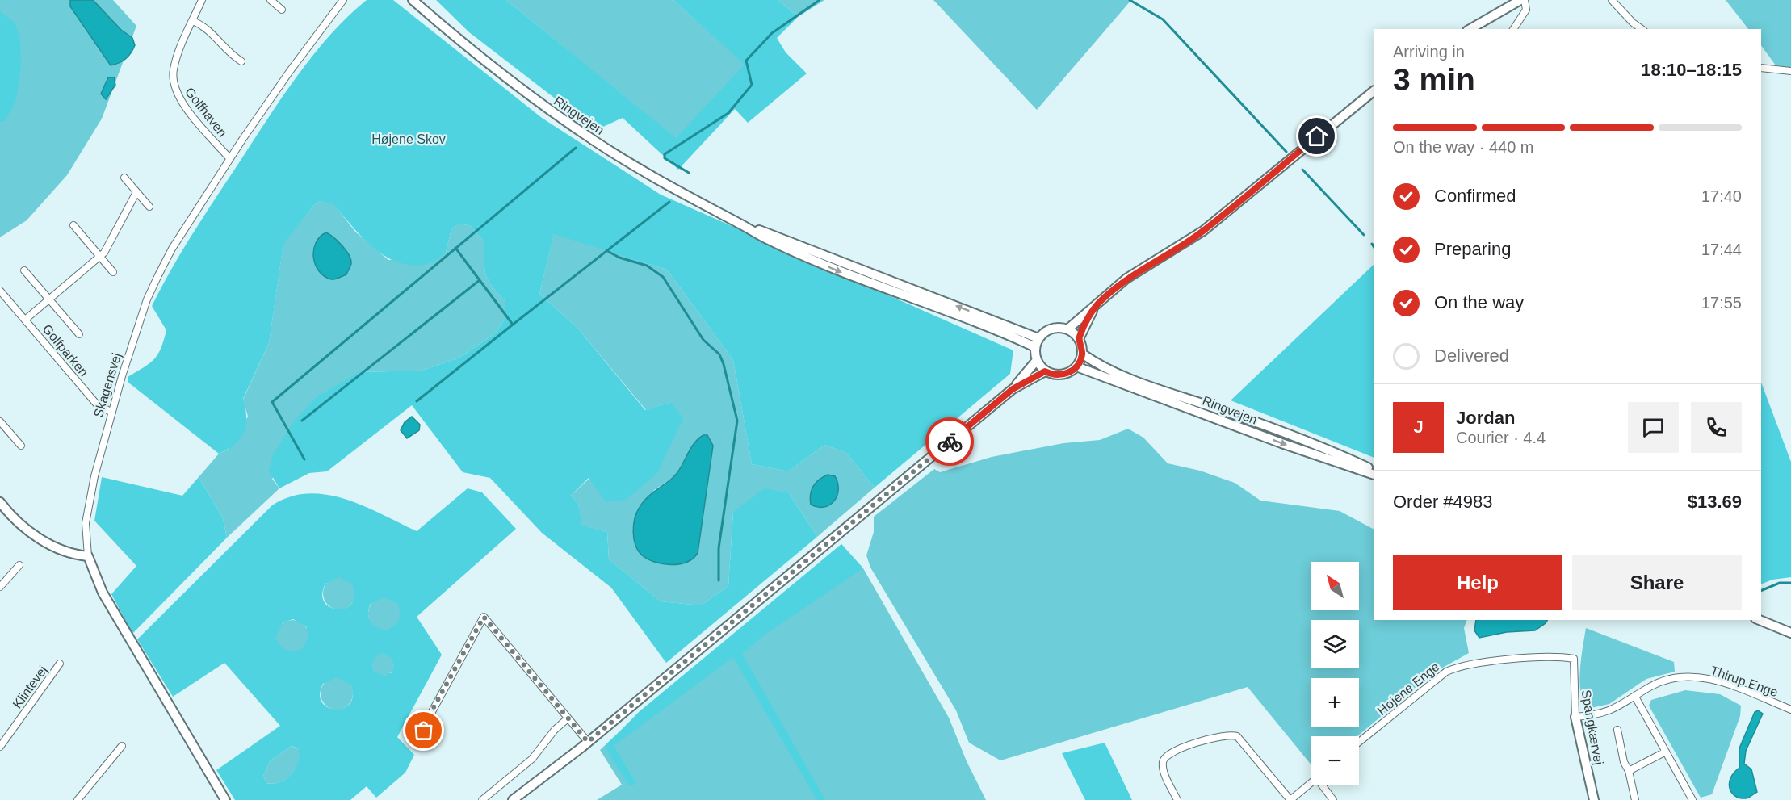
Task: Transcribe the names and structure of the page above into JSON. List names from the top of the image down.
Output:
{
  "streets": {
    "street": [
      "Golfhaven",
      "Ringvejen",
      "Golfparken",
      "Skagensvej",
      "Thirup Enge",
      "Klintevej",
      "Højene Enge",
      "Spangkærvej"
    ]
  },
  "crossings": [
    ["Golfhaven", "Skagensvej"],
    ["Golfparken", "Skagensvej"],
    ["Thirup Enge", "Spangkærvej"],
    ["Højene Enge", "Spangkærvej"]
  ],
  "parks": ["Højene Skov"],
  "north": "top left",
  "page": {
    "heading": ["3 min", "Arriving in", "18:10–18:15"],
    "panel": [
      "Jordan",
      "Courier · 4.4",
      "Order #4983",
      "$13.69"
    ],
    "bar": "On the way · 440 m",
    "list": [
      ["Confirmed", "17:40"],
      ["Preparing", "17:44"],
      ["On the way", "17:55"],
      "Delivered"
    ],
    "round": "J",
    "buttons": ["Help", "Share"],
    "map_buttons": ["+", "−"]
  }
}
